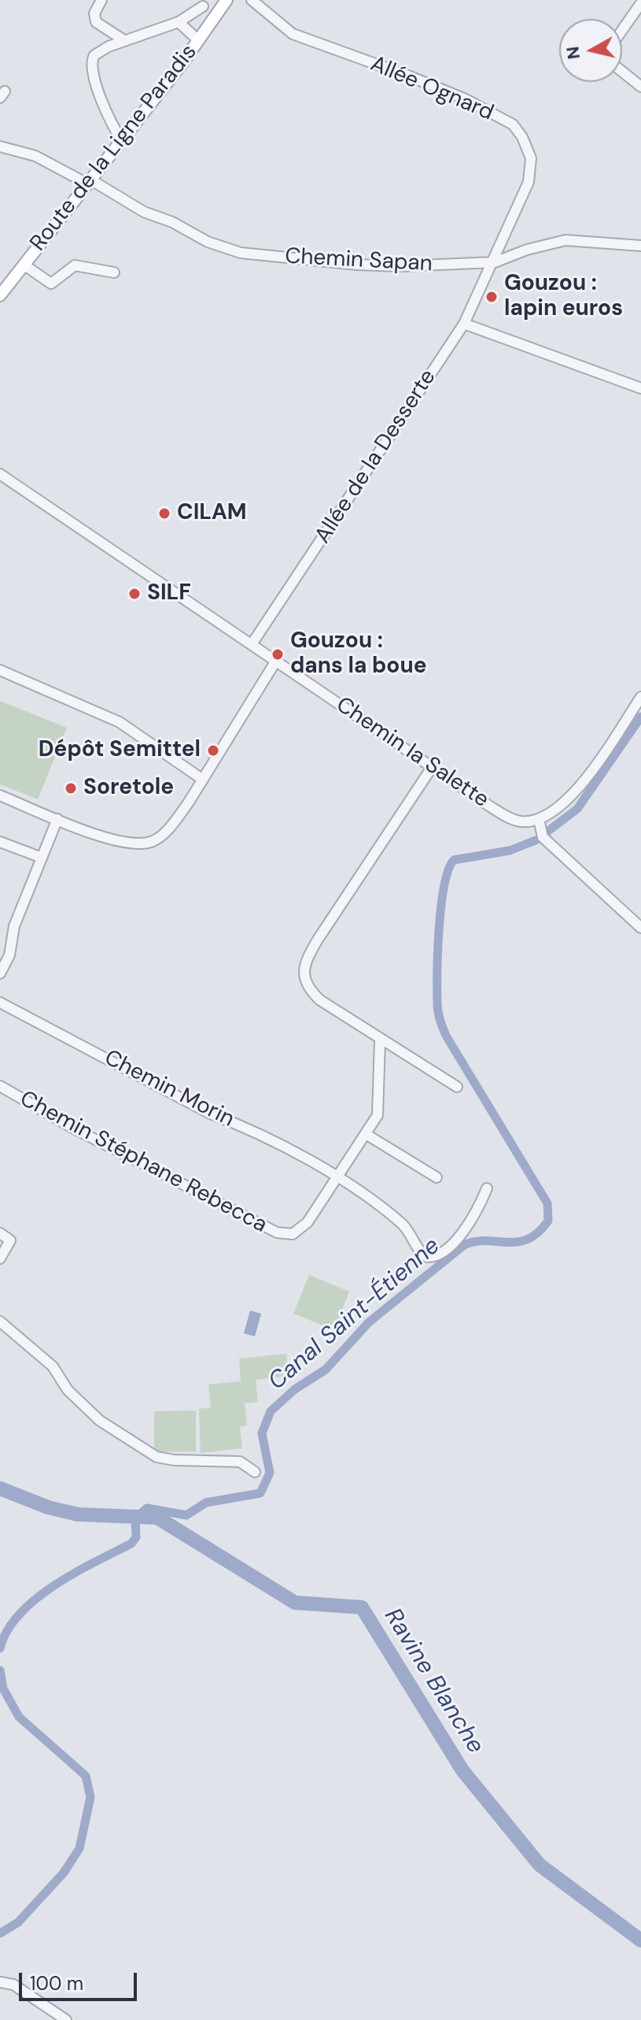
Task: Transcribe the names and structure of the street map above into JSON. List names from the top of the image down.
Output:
{
  "streets": {
    "main road": ["Route de la Ligne Paradis"],
    "street": [
      "Allée Ognard",
      "Chemin Sapan",
      "Allée de la Desserte",
      "Chemin la Salette",
      "Chemin Morin",
      "Chemin Stéphane Rebecca"
    ]
  },
  "crossings": [
    ["Allée Ognard", "Chemin Sapan"],
    ["Allée Ognard", "Allée de la Desserte"],
    ["Route de la Ligne Paradis", "Chemin Sapan"],
    ["Chemin Sapan", "Allée de la Desserte"],
    ["Allée de la Desserte", "Chemin la Salette"],
    ["Chemin Morin", "Chemin Stéphane Rebecca"]
  ],
  "water": ["Canal Saint-Étienne", "Ravine Blanche"],
  "places": [
    "Gouzou : lapin euros",
    "CILAM",
    "SILF",
    "Gouzou : dans la boue",
    "Dépôt Semittel",
    "Soretole"
  ],
  "scale_bar": "100 m",
  "north": "left"
}
